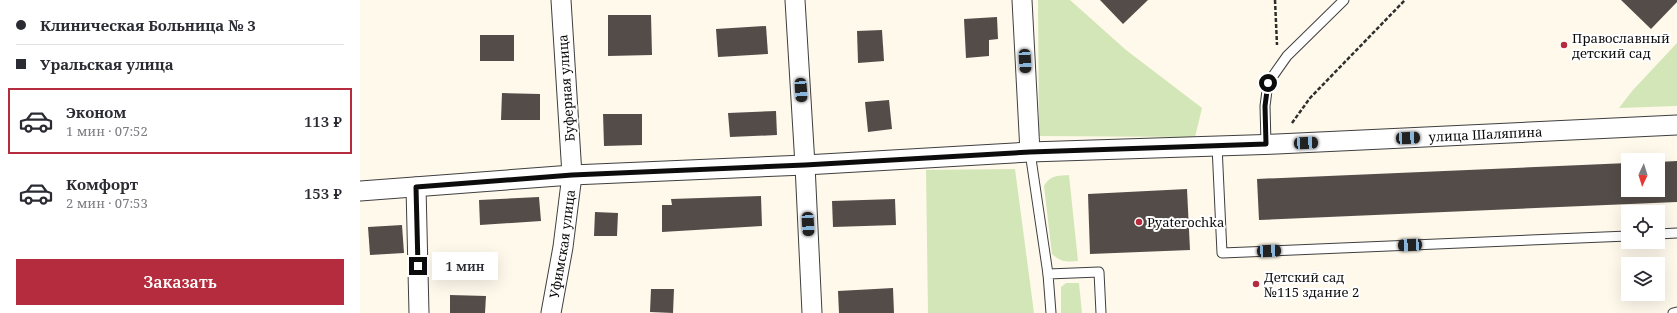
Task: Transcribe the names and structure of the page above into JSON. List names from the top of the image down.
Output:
{
  "streets": {
    "street": ["Буферная улица", "улица Шаляпина", "Уфимская улица"]
  },
  "crossings": [
    ["Буферная улица", "улица Шаляпина"],
    ["Буферная улица", "Уфимская улица"],
    ["улица Шаляпина", "Уфимская улица"]
  ],
  "places": ["Православный детский сад", "Pyaterochka", "Детский сад №115 здание 2"],
  "north": "bottom",
  "page": {
    "banner": ["Клиническая Больница № 3", "Уральская улица"],
    "list": [
      {
        "name": "Эконом",
        "note": "1 мин · 07:52",
        "value": "113 ₽"
      },
      {
        "name": "Комфорт",
        "note": "2 мин · 07:53",
        "value": "153 ₽"
      }
    ],
    "buttons": "Заказать",
    "bubble": "1 мин"
  }
}
